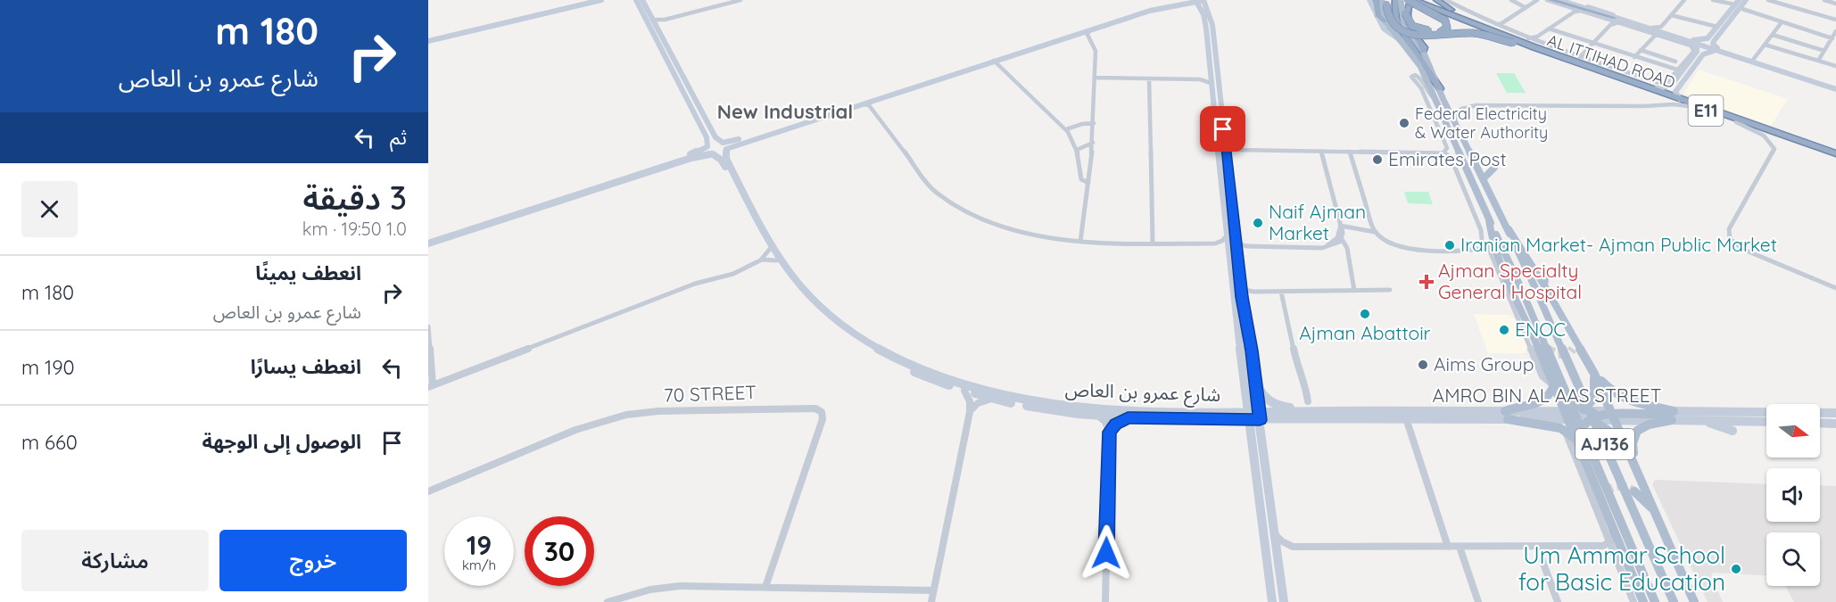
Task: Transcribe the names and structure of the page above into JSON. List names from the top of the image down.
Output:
{
  "streets": {
    "highway": ["AL ITTIHAD ROAD", "E11"],
    "main road": ["شارع عمرو بن العاص", "AMRO BIN AL AAS STREET", "AJ136"],
    "street": ["70 STREET"]
  },
  "crossings": [
    ["شارع عمرو بن العاص", "AMRO BIN AL AAS STREET"]
  ],
  "districts": ["New Industrial"],
  "places": {
    "other": [
      "Federal Electricity & Water Authority",
      "Emirates Post",
      "Naif Ajman Market",
      "Iranian Market- Ajman Public Market",
      "Ajman Abattoir",
      "ENOC",
      "Aims Group",
      "Um Ammar School for Basic Education"
    ],
    "health": ["Ajman Specialty General Hospital"]
  },
  "north": "right",
  "page": {
    "turn": ["180 m", "شارع عمرو بن العاص"],
    "then": "ثم",
    "heading": ["3 دقيقة", "1.0 km · 19:50"],
    "list": [
      {
        "name": "انعطف يمينًا",
        "note": "شارع عمرو بن العاص",
        "value": "180 m"
      },
      {
        "name": "انعطف يسارًا",
        "value": "190 m"
      },
      {
        "name": "الوصول إلى الوجهة",
        "value": "660 m"
      }
    ],
    "speed": "19 km/h",
    "limit": "30",
    "buttons": ["خروج", "مشاركة"]
  }
}
